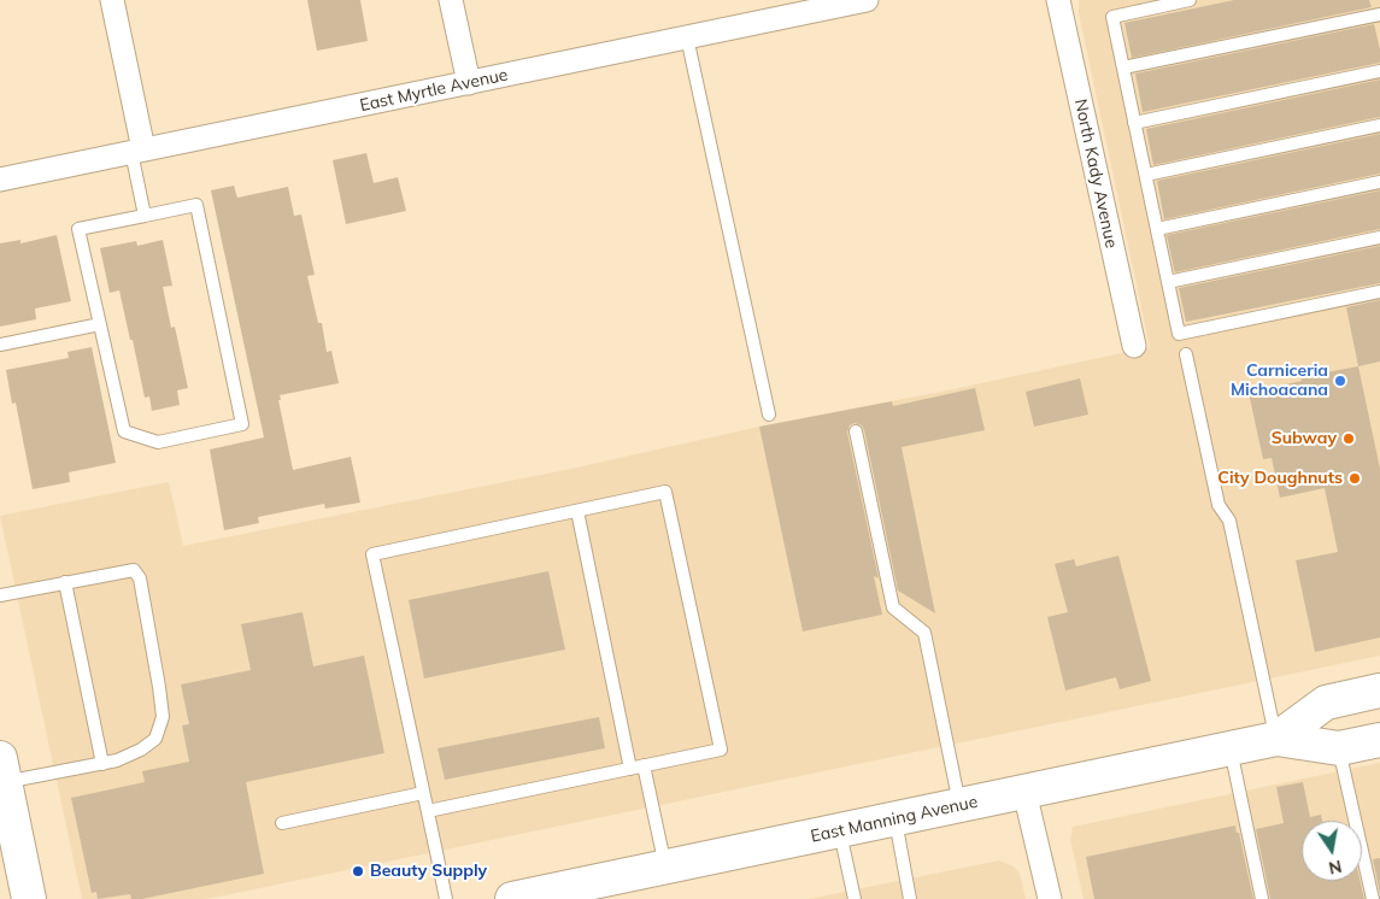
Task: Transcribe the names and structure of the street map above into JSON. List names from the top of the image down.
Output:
{
  "streets": {
    "main road": ["East Manning Avenue"],
    "street": ["East Myrtle Avenue", "North Kady Avenue"]
  },
  "places": [
    "Carniceria Michoacana",
    "Subway",
    "City Doughnuts",
    "Beauty Supply"
  ],
  "north": "bottom"
}
